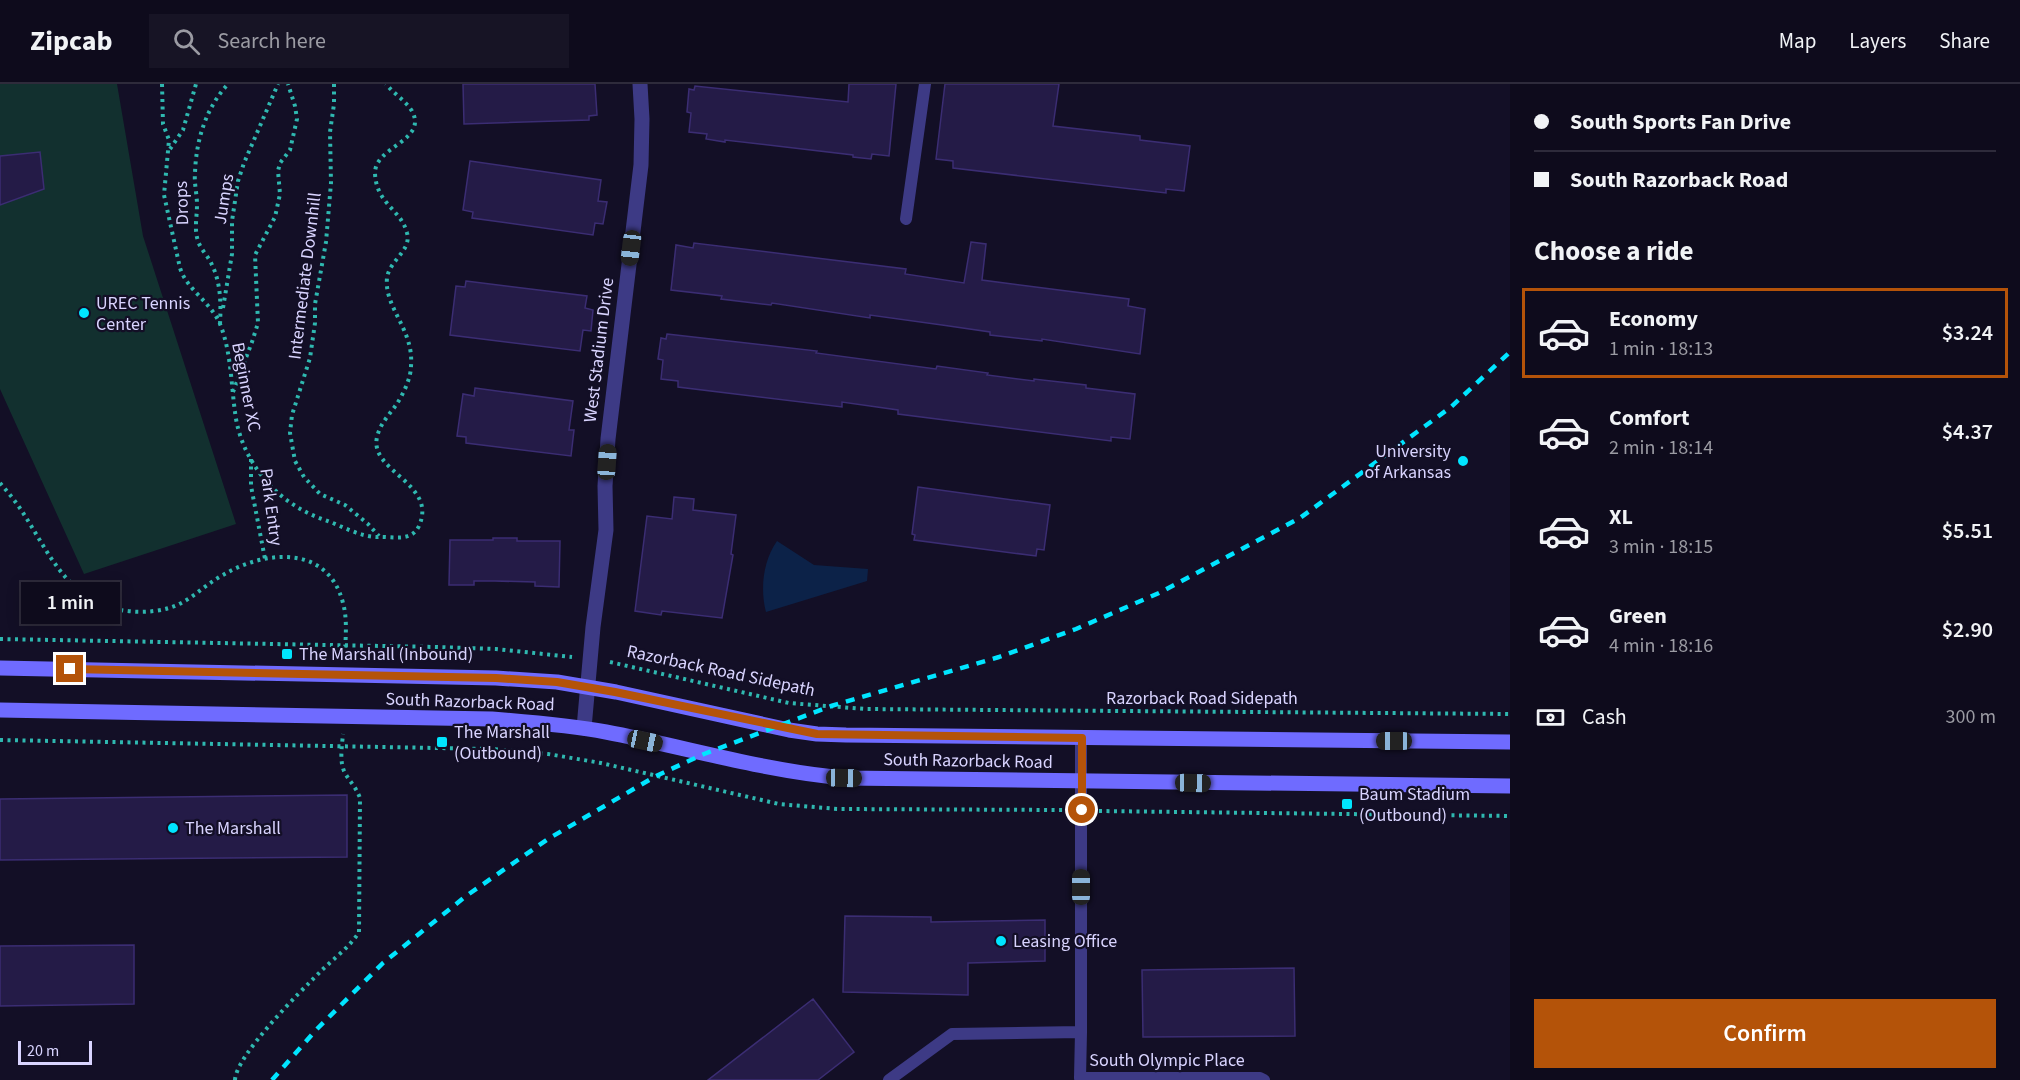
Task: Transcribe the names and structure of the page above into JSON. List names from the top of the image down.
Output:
{
  "streets": {
    "main road": ["South Razorback Road"],
    "street": ["West Stadium Drive"],
    "lane": ["South Olympic Place"],
    "path": [
      "Jumps",
      "Drops",
      "Intermediate Downhill",
      "Beginner XC",
      "Park Entry",
      "Razorback Road Sidepath"
    ]
  },
  "crossings": [
    ["Jumps", "Drops"],
    ["Jumps", "Beginner XC"],
    ["Drops", "Beginner XC"],
    ["Intermediate Downhill", "Beginner XC"],
    ["West Stadium Drive", "Razorback Road Sidepath"],
    ["West Stadium Drive", "South Razorback Road"],
    ["Beginner XC", "Park Entry"]
  ],
  "places": {
    "other": [
      "UREC Tennis Center",
      "University of Arkansas",
      "The Marshall",
      "Leasing Office"
    ],
    "transit": ["The Marshall (Inbound)", "The Marshall (Outbound)", "Baum Stadium (Outbound)"]
  },
  "scale_bar": "20 m",
  "page": {
    "header": "Zipcab",
    "search": "Search here",
    "nav": ["Map", "Layers", "Share"],
    "banner": ["South Sports Fan Drive", "South Razorback Road"],
    "heading": "Choose a ride",
    "list": [
      {
        "name": "Economy",
        "note": "1 min · 18:13",
        "value": "$3.24"
      },
      {
        "name": "Comfort",
        "note": "2 min · 18:14",
        "value": "$4.37"
      },
      {
        "name": "XL",
        "note": "3 min · 18:15",
        "value": "$5.51"
      },
      {
        "name": "Green",
        "note": "4 min · 18:16",
        "value": "$2.90"
      }
    ],
    "bubble": "1 min",
    "pay": ["Cash", "300 m"],
    "buttons": "Confirm",
    "scale": "20 m"
  }
}
